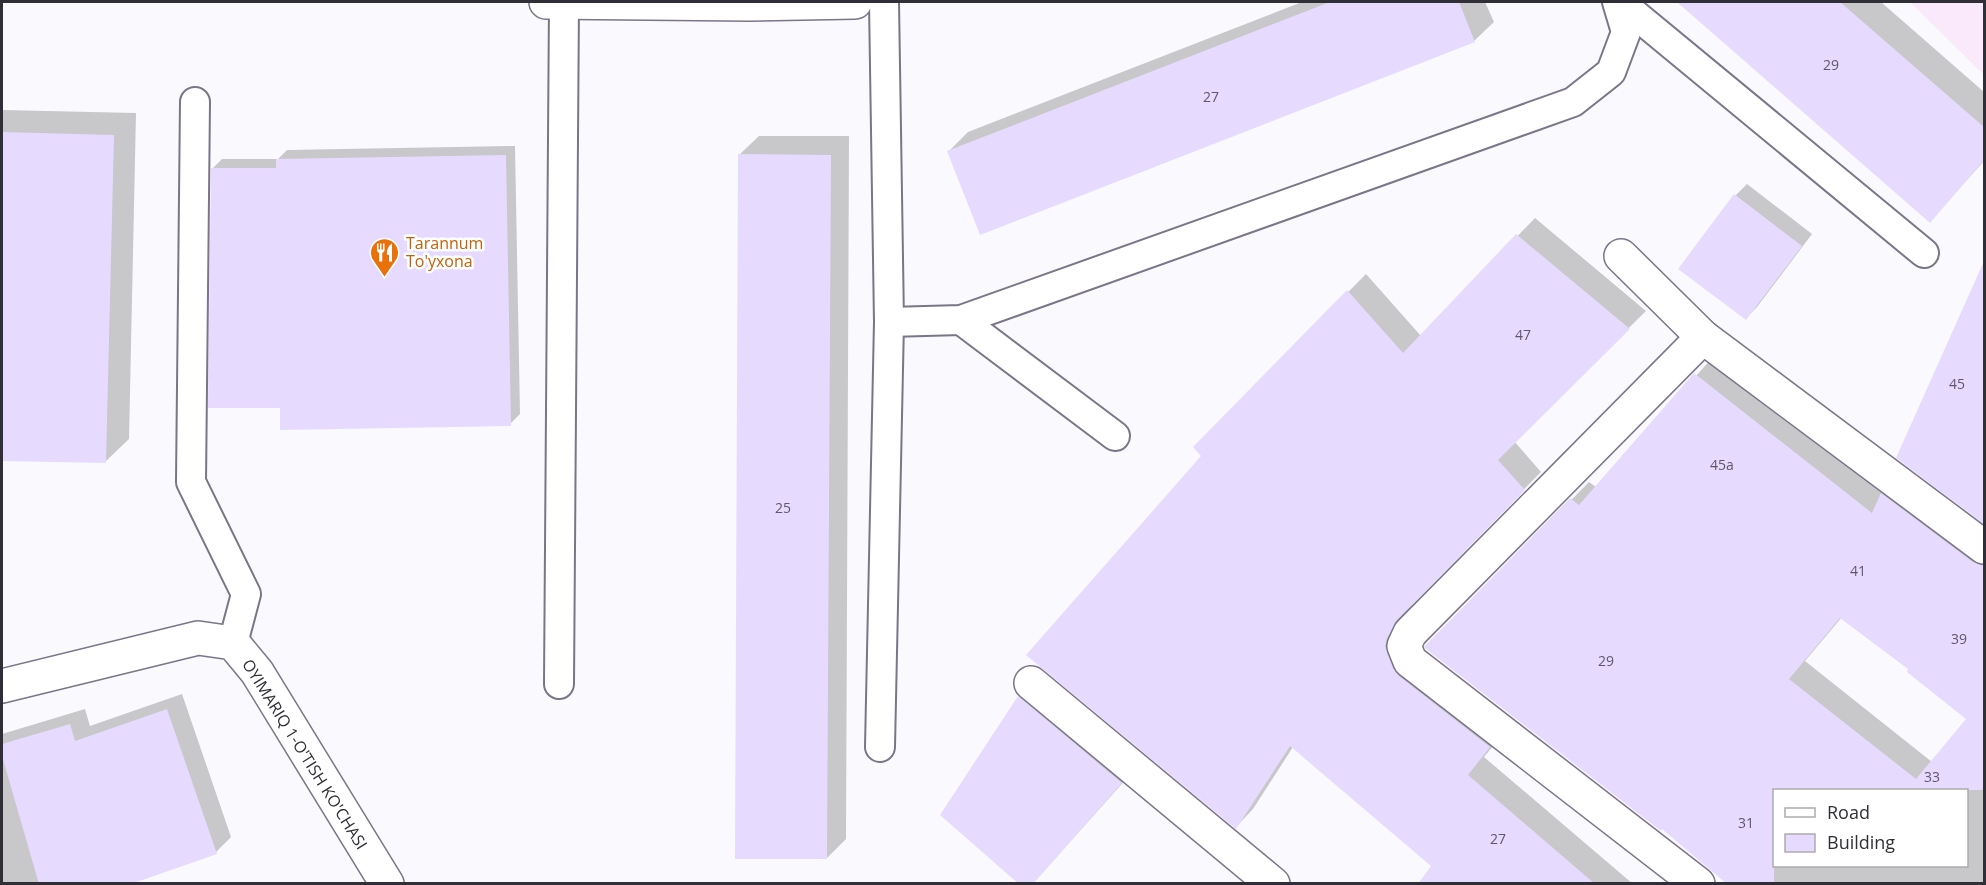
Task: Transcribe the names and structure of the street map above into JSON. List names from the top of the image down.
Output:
{
  "streets": {
    "street": ["OYIMARIQ 1-O'TISH KO'CHASI"]
  },
  "places": {
    "restaurant": ["Tarannum To'yxona"]
  },
  "house_numbers": [
    "29",
    "27",
    "47",
    "45",
    "45a",
    "25",
    "41",
    "39",
    "29",
    "33",
    "31",
    "27"
  ],
  "legend": ["Road", "Building"]
}
